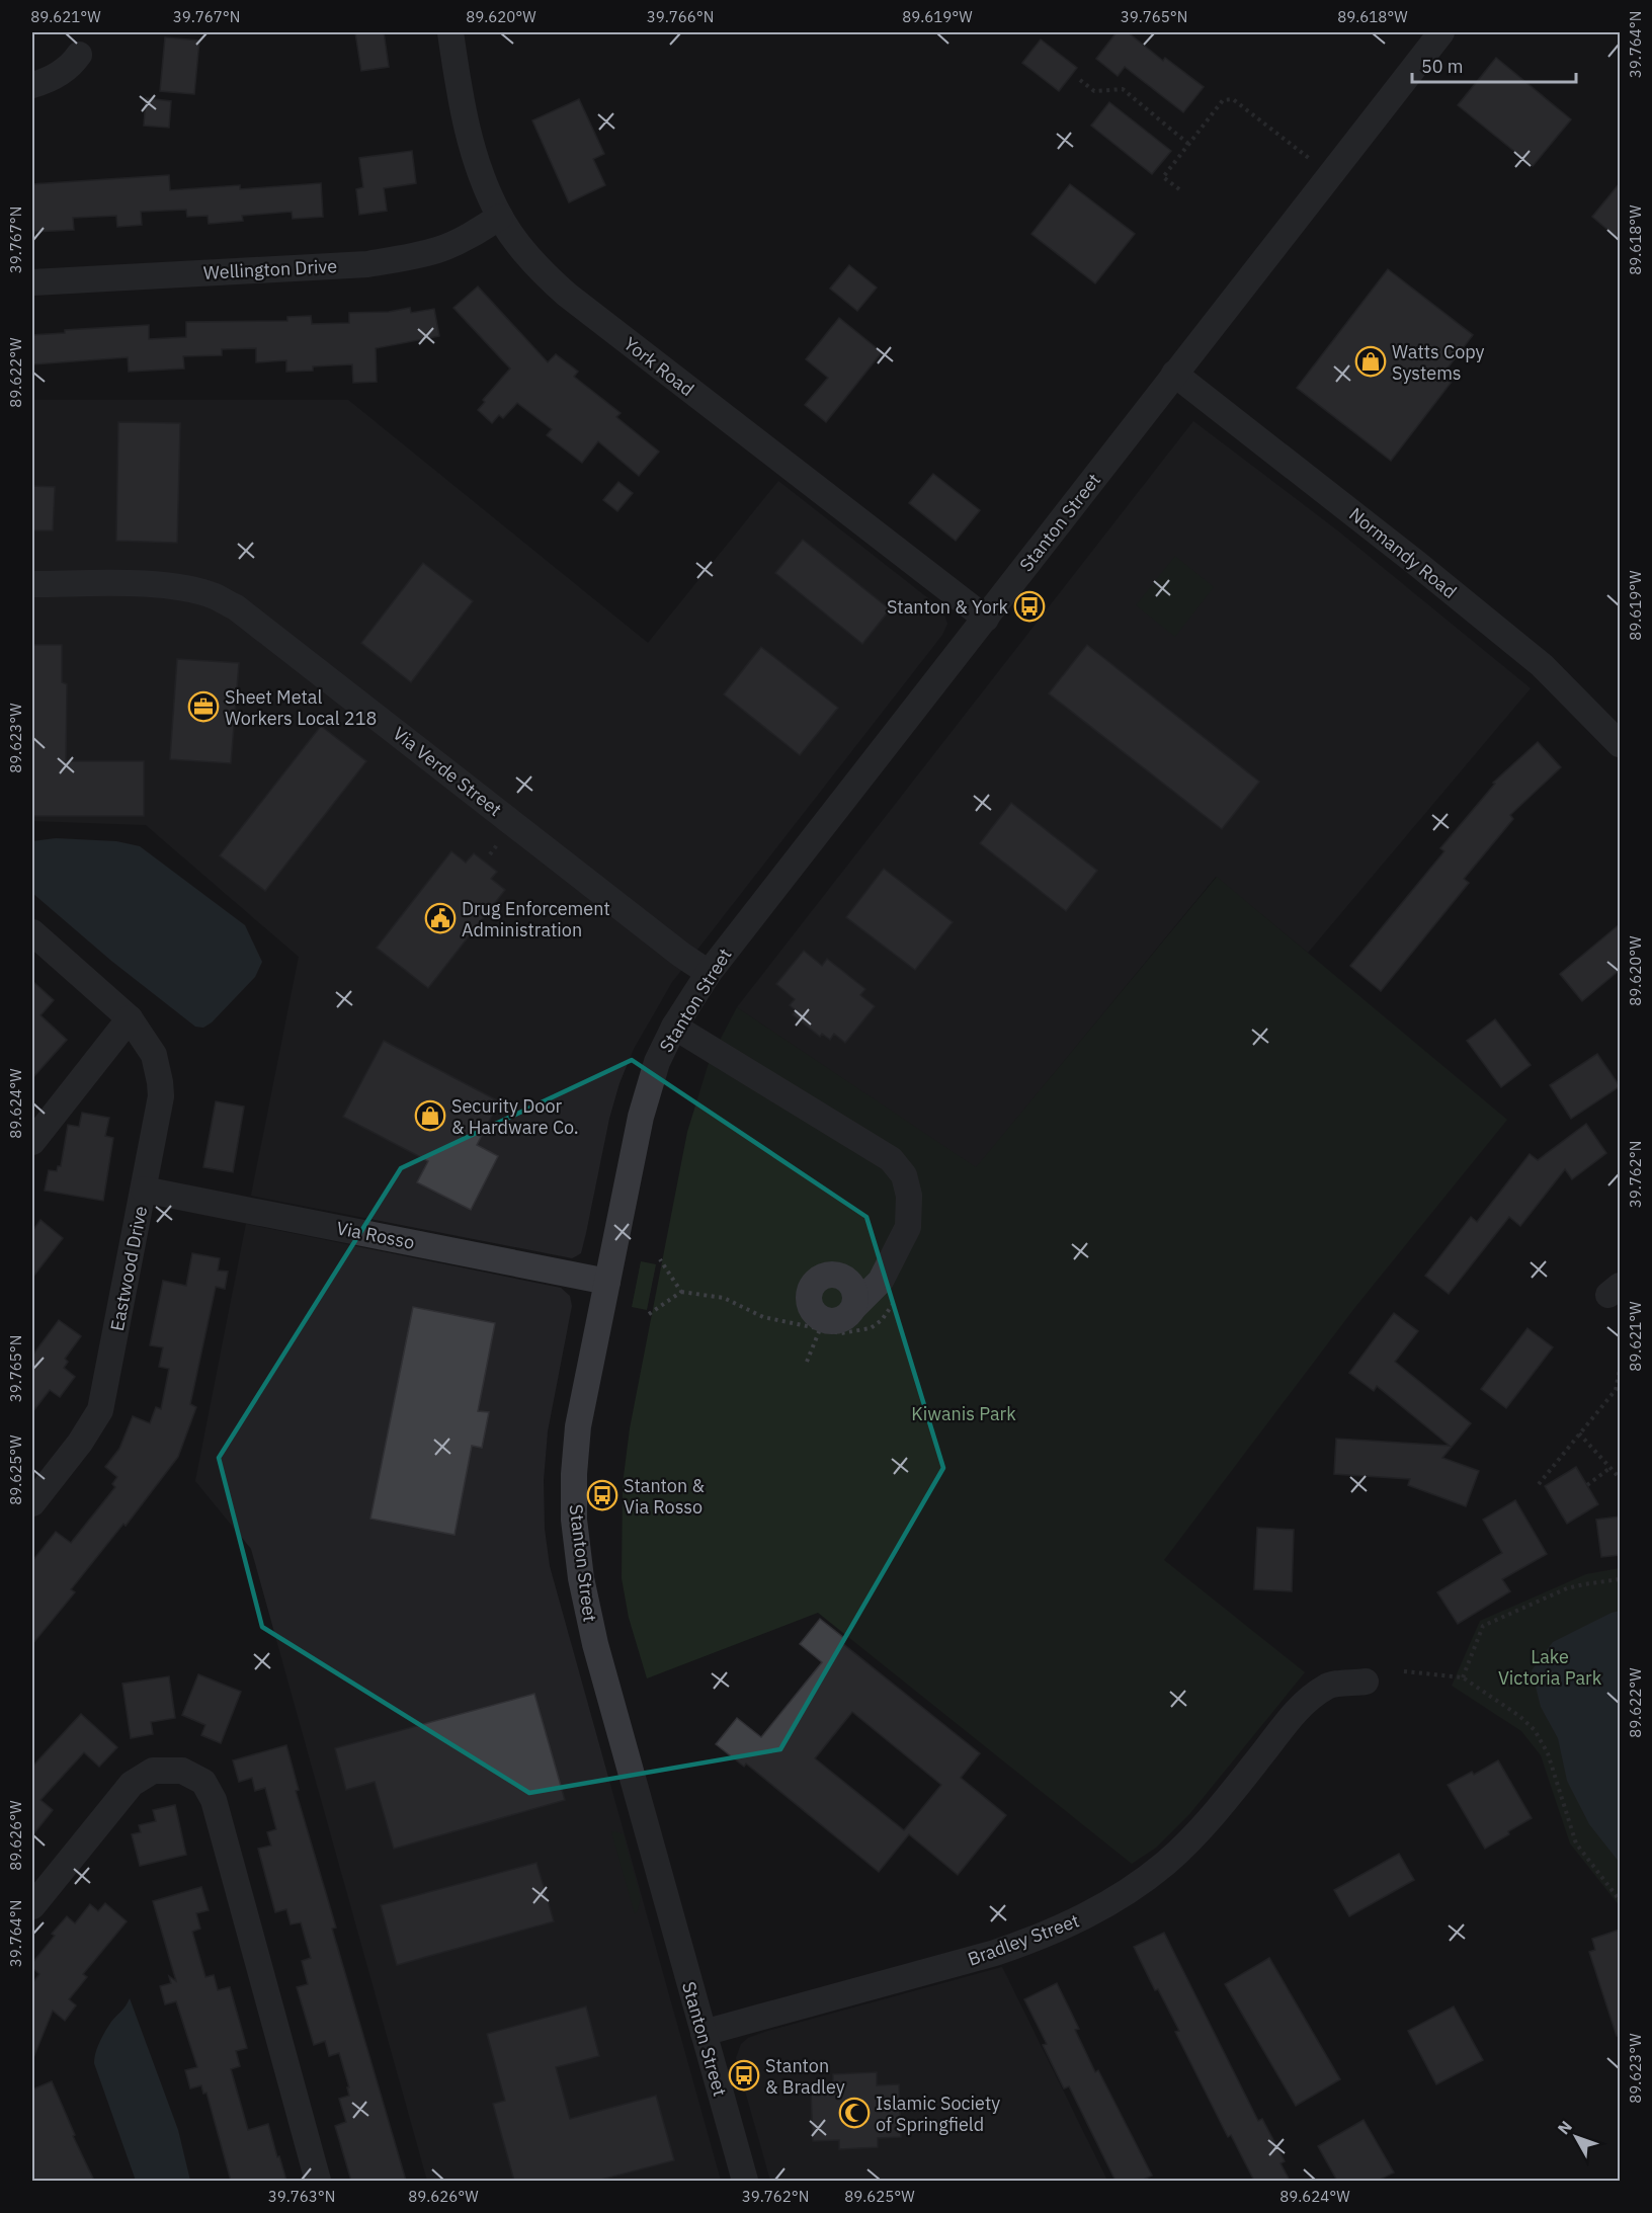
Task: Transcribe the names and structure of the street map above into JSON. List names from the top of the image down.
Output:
{
  "streets": {
    "street": [
      "Wellington Drive",
      "York Road",
      "Stanton Street",
      "Normandy Road",
      "Via Verde Street",
      "Via Rosso",
      "Eastwood Drive",
      "Bradley Street"
    ]
  },
  "crossings": [
    ["Wellington Drive", "York Road"],
    ["York Road", "Stanton Street"],
    ["Stanton Street", "Normandy Road"],
    ["Stanton Street", "Via Verde Street"],
    ["Stanton Street", "Via Rosso"],
    ["Stanton Street", "Bradley Street"],
    ["Via Rosso", "Eastwood Drive"]
  ],
  "parks": ["Kiwanis Park", "Lake Victoria Park"],
  "places": {
    "shop": ["Watts Copy Systems", "Security Door & Hardware Co."],
    "bus stop": ["Stanton & York", "Stanton & Via Rosso", "Stanton & Bradley"],
    "office": ["Sheet Metal Workers Local 218"],
    "public building": ["Drug Enforcement Administration"],
    "mosque": ["Islamic Society of Springfield"]
  },
  "scale_bar": "50 m",
  "north": "top left",
  "coordinates": [
    "89.621°W",
    "39.767°N",
    "89.620°W",
    "39.766°N",
    "89.619°W",
    "39.765°N",
    "89.618°W",
    "39.764°N",
    "89.622°W",
    "89.623°W",
    "89.624°W",
    "39.762°N",
    "89.625°W",
    "89.626°W",
    "39.763°N"
  ]
}
